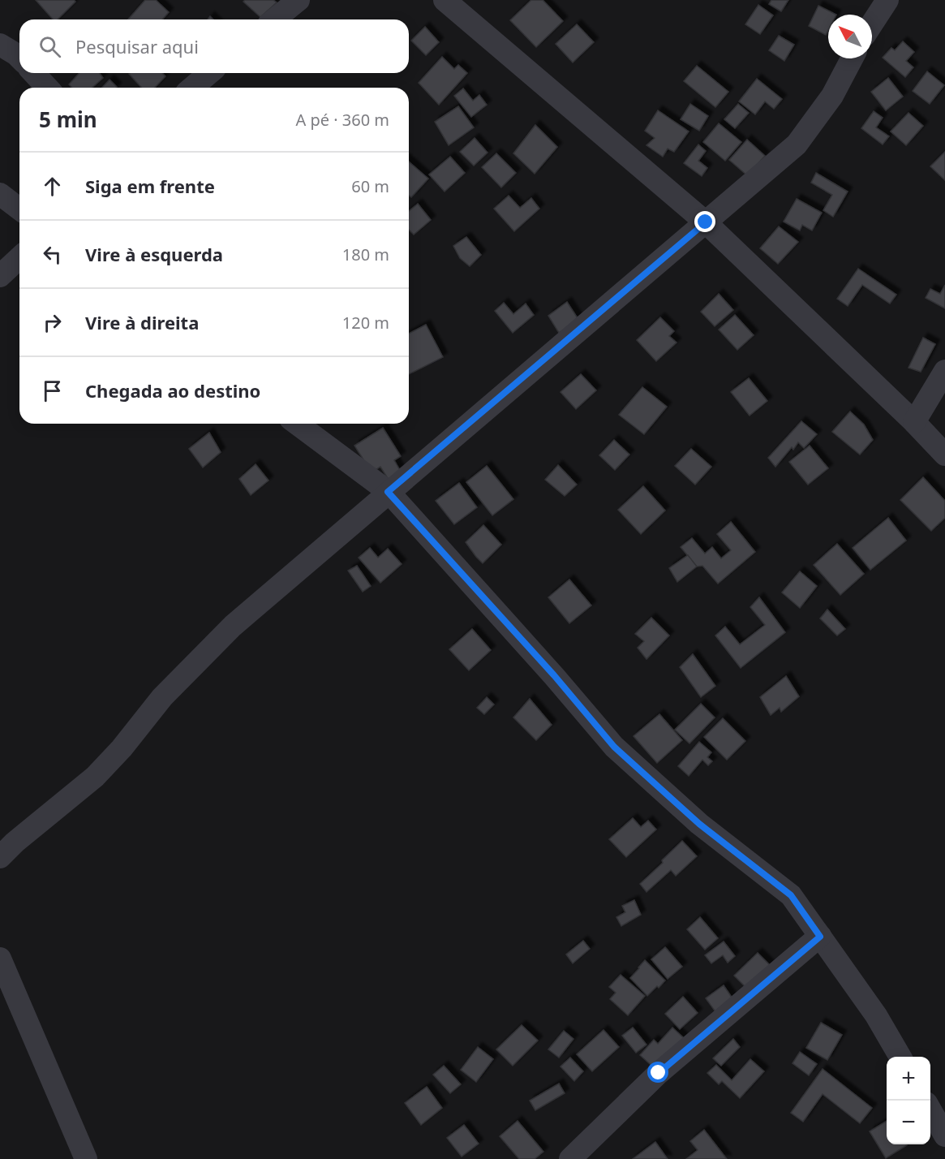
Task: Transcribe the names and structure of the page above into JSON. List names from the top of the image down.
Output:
{
  "north": "top left",
  "page": {
    "search": "Pesquisar aqui",
    "heading": ["5 min", "A pé · 360 m"],
    "list": [
      ["Siga em frente", "60 m"],
      ["Vire à esquerda", "180 m"],
      ["Vire à direita", "120 m"],
      "Chegada ao destino"
    ],
    "map_buttons": ["+", "−"]
  }
}
